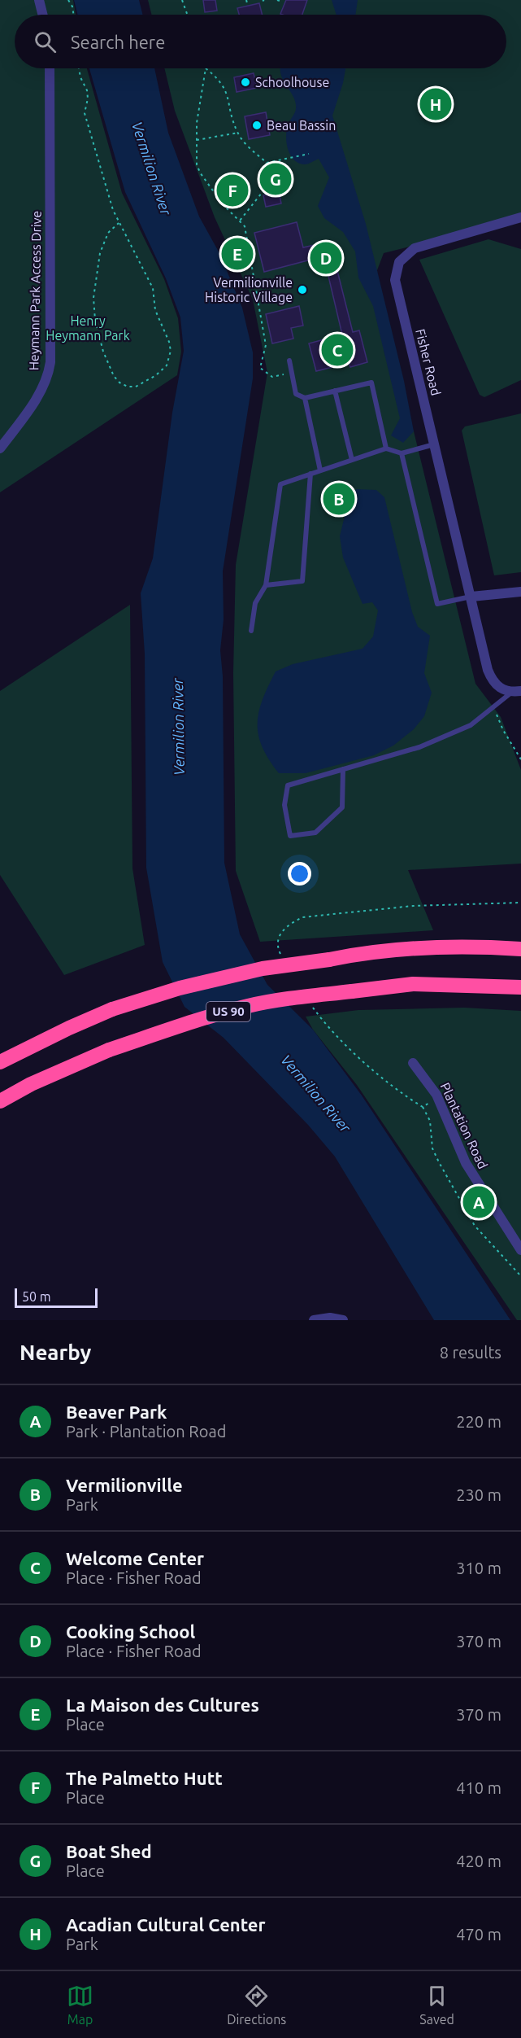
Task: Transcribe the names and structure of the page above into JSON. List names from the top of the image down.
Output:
{
  "streets": {
    "highway": ["US 90"],
    "street": ["Heymann Park Access Drive", "Fisher Road", "Plantation Road"]
  },
  "water": ["Vermilion River"],
  "parks": ["Henry Heymann Park"],
  "places": ["Schoolhouse", "Beau Bassin", "Vermilionville Historic Village"],
  "scale_bar": "50 m",
  "page": {
    "search": "Search here",
    "pins": [
      "H",
      "G",
      "F",
      "E",
      "D",
      "C",
      "B",
      "A"
    ],
    "scale": "50 m",
    "heading": ["Nearby", "8 results"],
    "list": [
      {
        "mark": "A",
        "name": "Beaver Park",
        "note": "Park · Plantation Road",
        "value": "220 m"
      },
      {
        "mark": "B",
        "name": "Vermilionville",
        "note": "Park",
        "value": "230 m"
      },
      {
        "mark": "C",
        "name": "Welcome Center",
        "note": "Place · Fisher Road",
        "value": "310 m"
      },
      {
        "mark": "D",
        "name": "Cooking School",
        "note": "Place · Fisher Road",
        "value": "370 m"
      },
      {
        "mark": "E",
        "name": "La Maison des Cultures",
        "note": "Place",
        "value": "370 m"
      },
      {
        "mark": "F",
        "name": "The Palmetto Hutt",
        "note": "Place",
        "value": "410 m"
      },
      {
        "mark": "G",
        "name": "Boat Shed",
        "note": "Place",
        "value": "420 m"
      },
      {
        "mark": "H",
        "name": "Acadian Cultural Center",
        "note": "Park",
        "value": "470 m"
      }
    ],
    "nav": ["Map", "Directions", "Saved"]
  }
}
